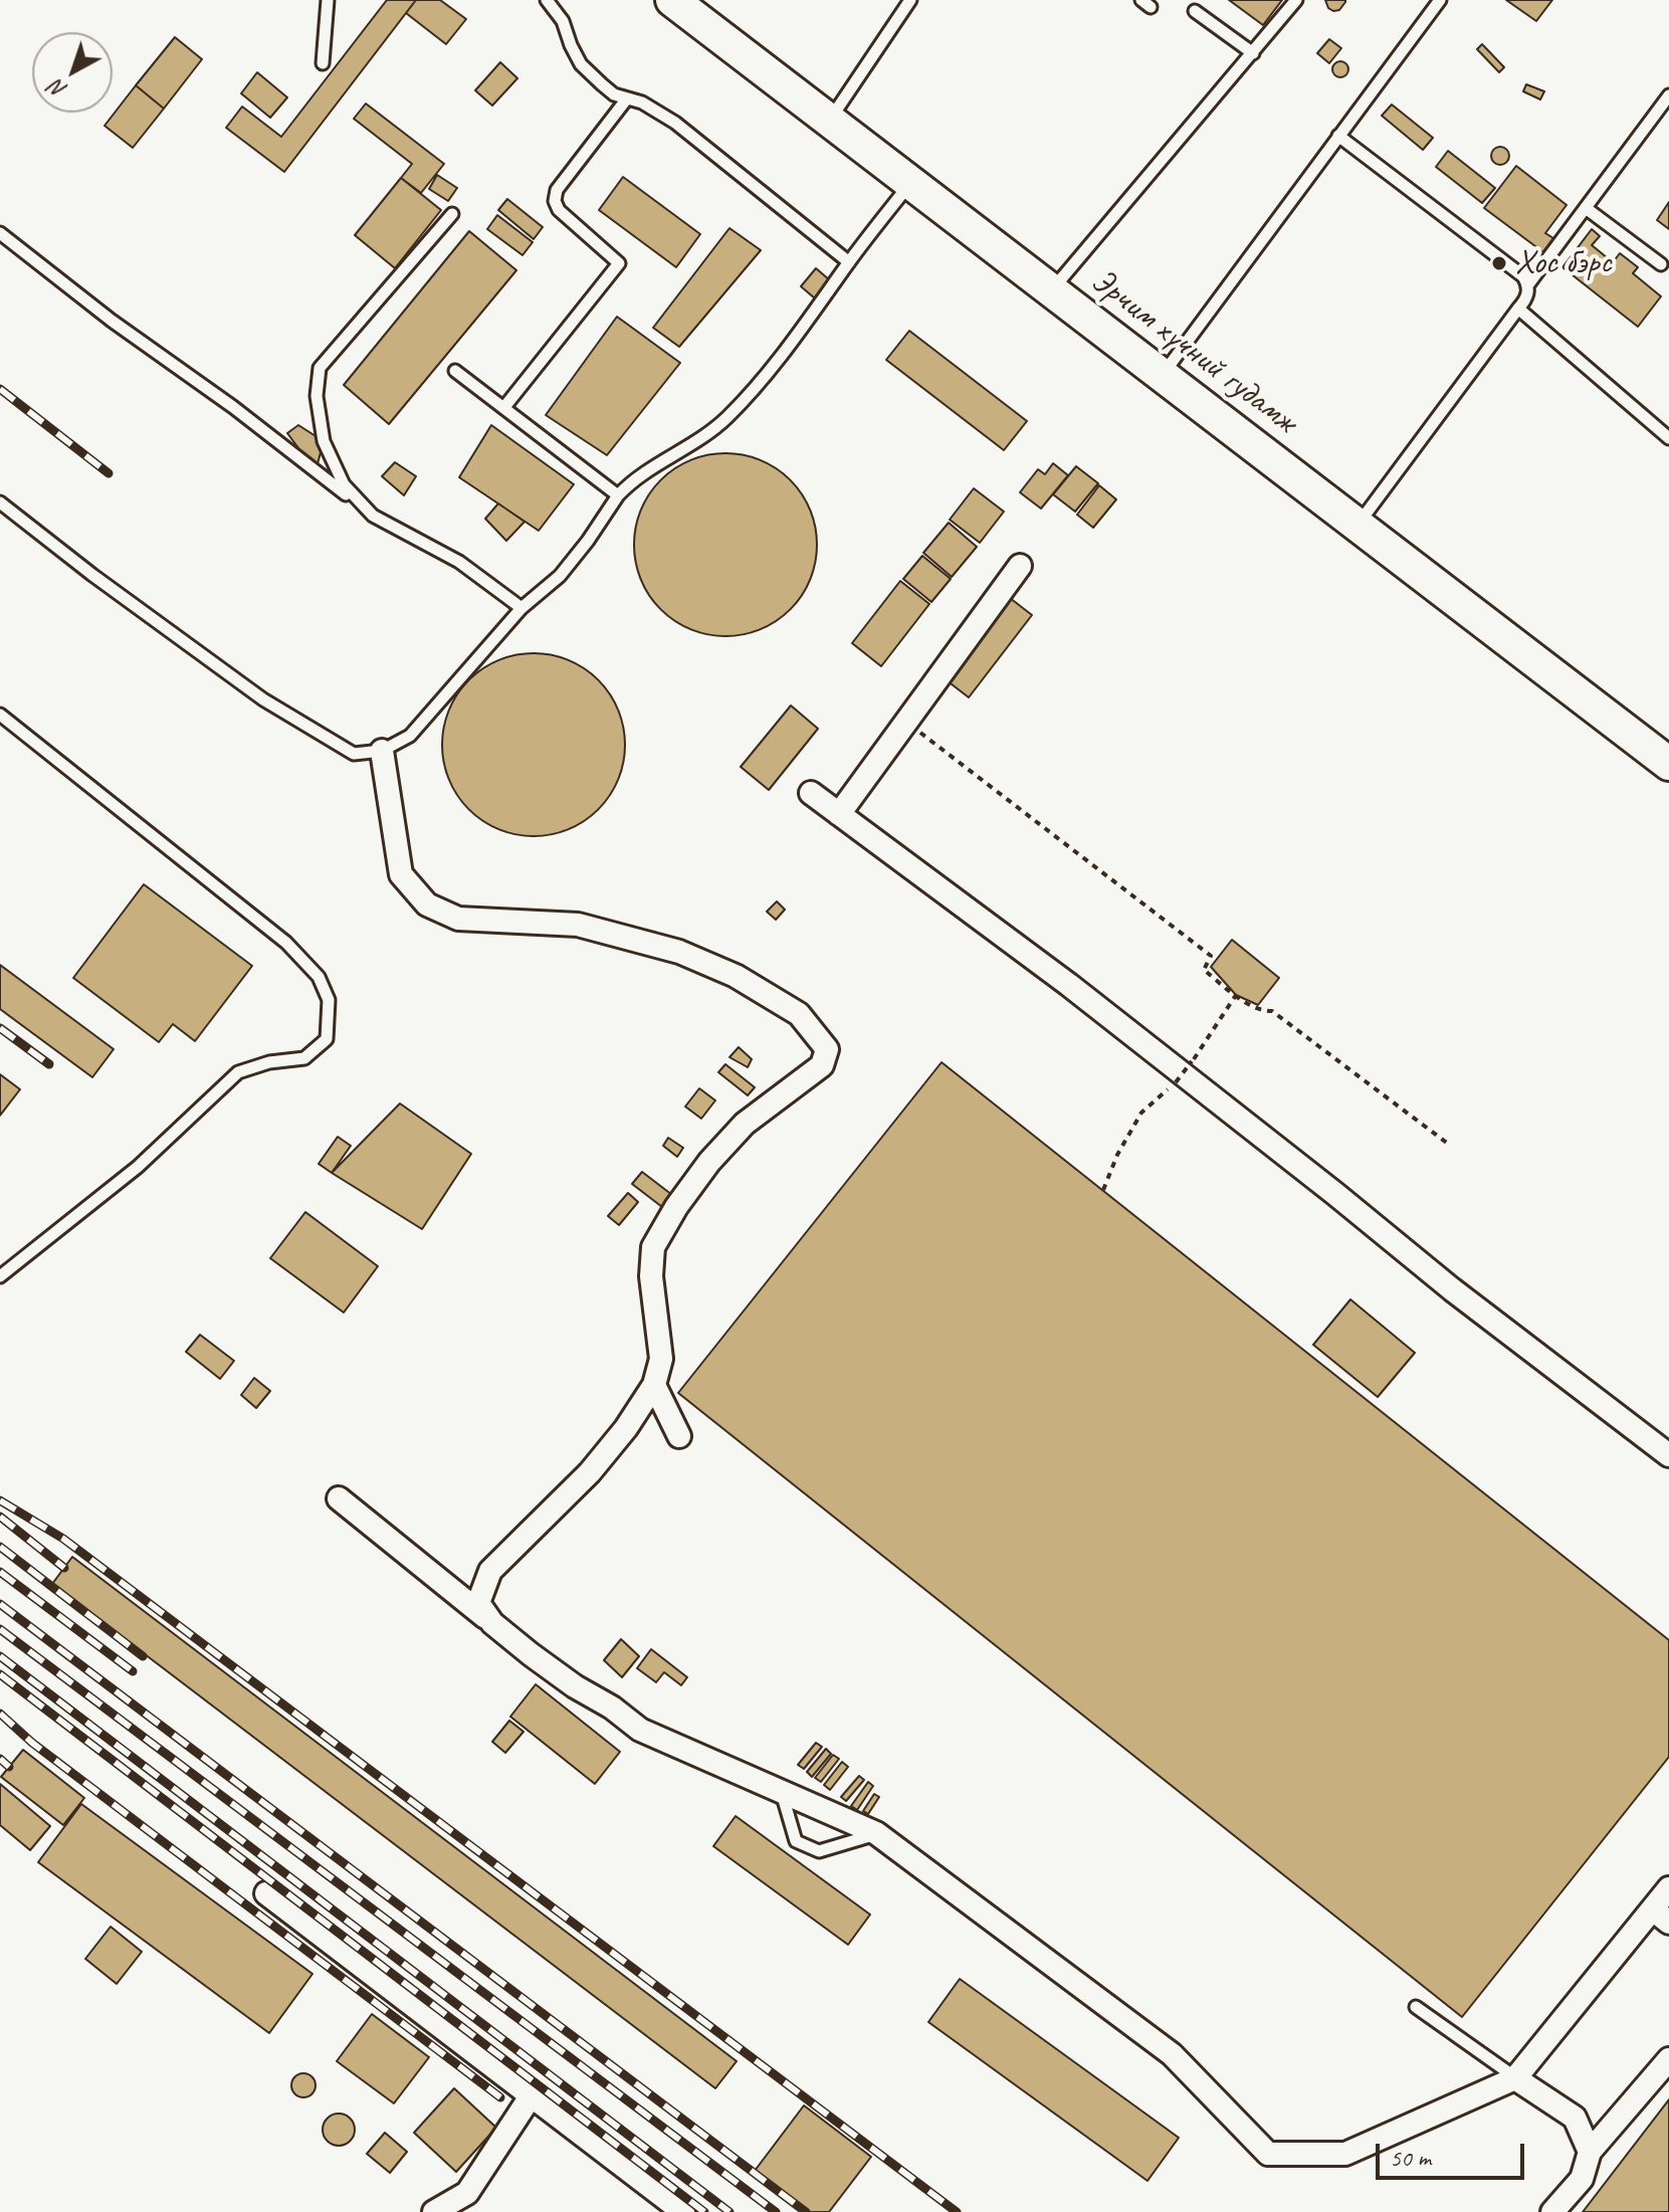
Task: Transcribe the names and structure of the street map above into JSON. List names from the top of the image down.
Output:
{
  "streets": {
    "main road": ["Эрчим хүчний гудамж"]
  },
  "places": ["Хос бэрс"],
  "scale_bar": "50 m",
  "north": "bottom left"
}
